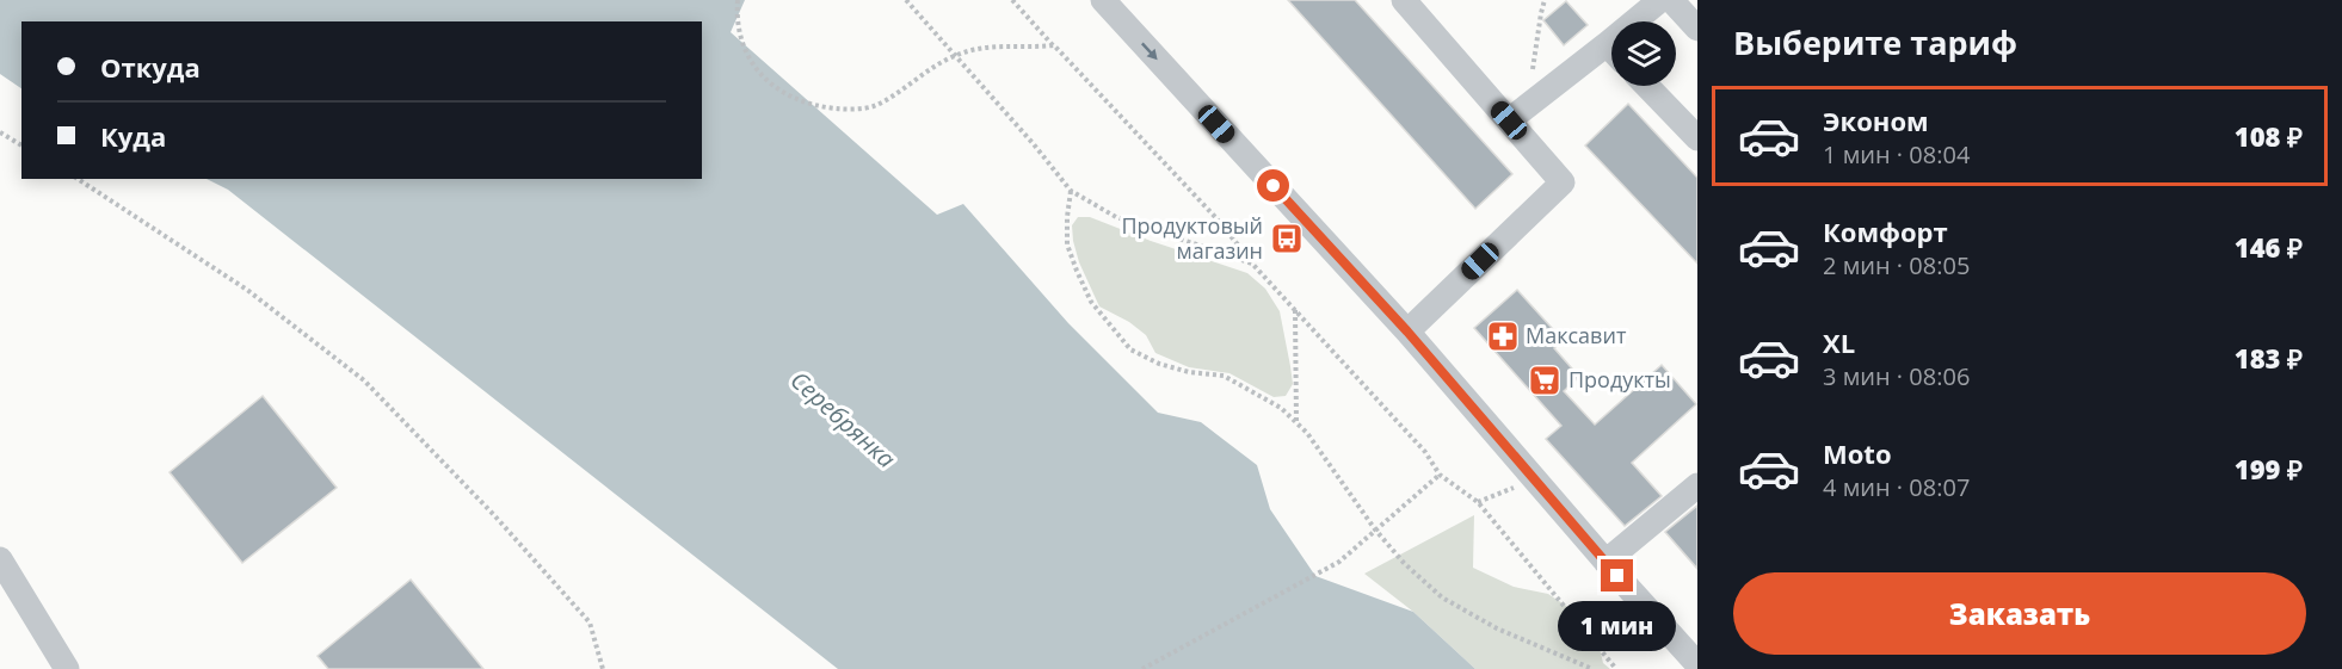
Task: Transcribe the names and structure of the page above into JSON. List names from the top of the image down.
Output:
{
  "water": ["Серебрянка"],
  "places": {
    "bus stop": ["Продуктовый магазин"],
    "pharmacy": ["Максавит"],
    "supermarket": ["Продукты"]
  },
  "page": {
    "heading": "Выберите тариф",
    "banner": ["Откуда", "Куда"],
    "list": [
      {
        "name": "Эконом",
        "note": "1 мин · 08:04",
        "value": "108 ₽"
      },
      {
        "name": "Комфорт",
        "note": "2 мин · 08:05",
        "value": "146 ₽"
      },
      {
        "name": "XL",
        "note": "3 мин · 08:06",
        "value": "183 ₽"
      },
      {
        "name": "Moto",
        "note": "4 мин · 08:07",
        "value": "199 ₽"
      }
    ],
    "buttons": "Заказать",
    "bubble": "1 мин"
  }
}
